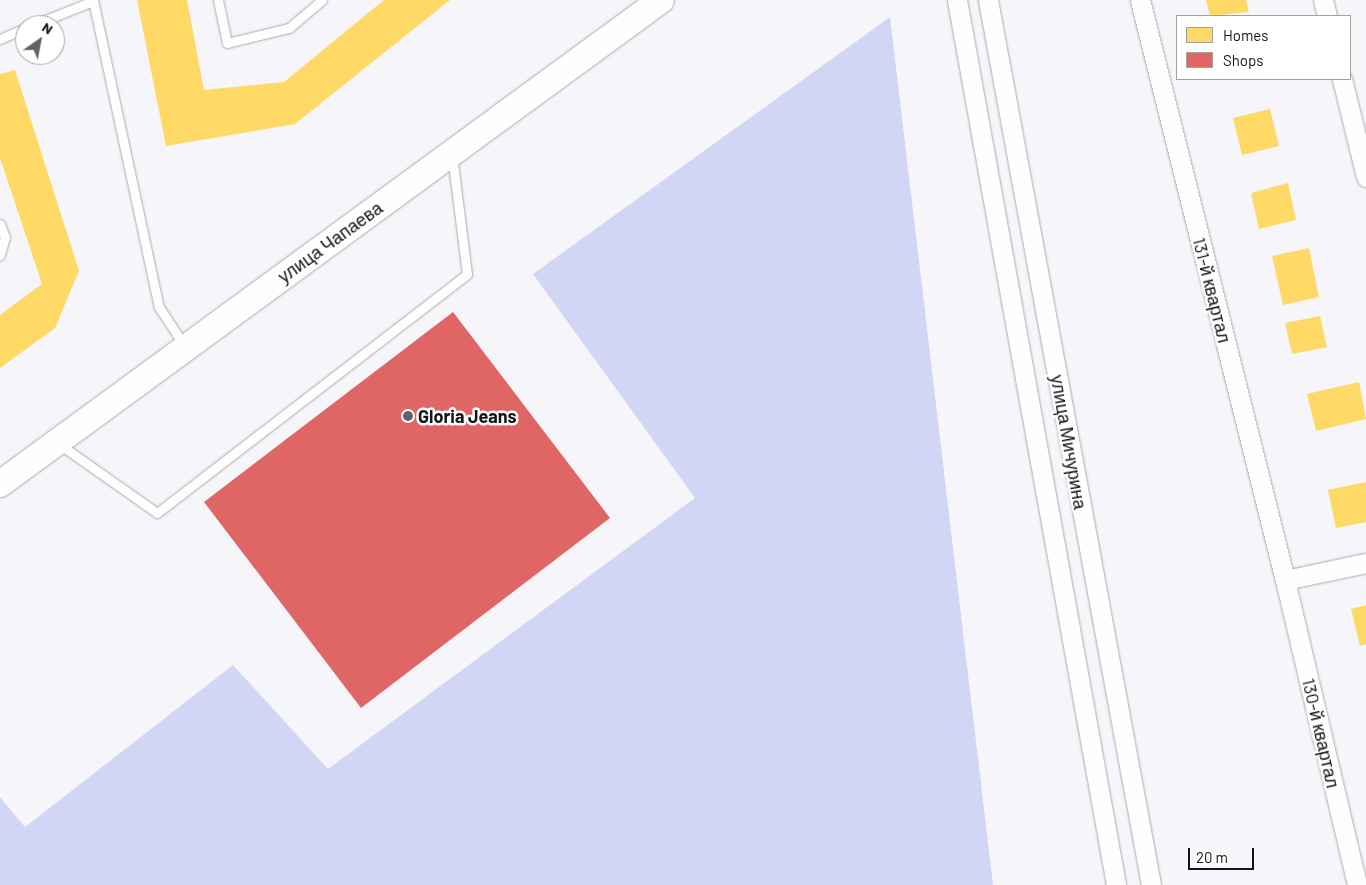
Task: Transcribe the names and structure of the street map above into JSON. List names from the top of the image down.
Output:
{
  "streets": {
    "main road": ["улица Чапаева"],
    "street": ["131-й квартал", "улица Мичурина", "130-й квартал"]
  },
  "crossings": [
    ["131-й квартал", "130-й квартал"]
  ],
  "places": ["Gloria Jeans"],
  "legend": ["Homes", "Shops"],
  "scale_bar": "20 m",
  "north": "top right"
}
